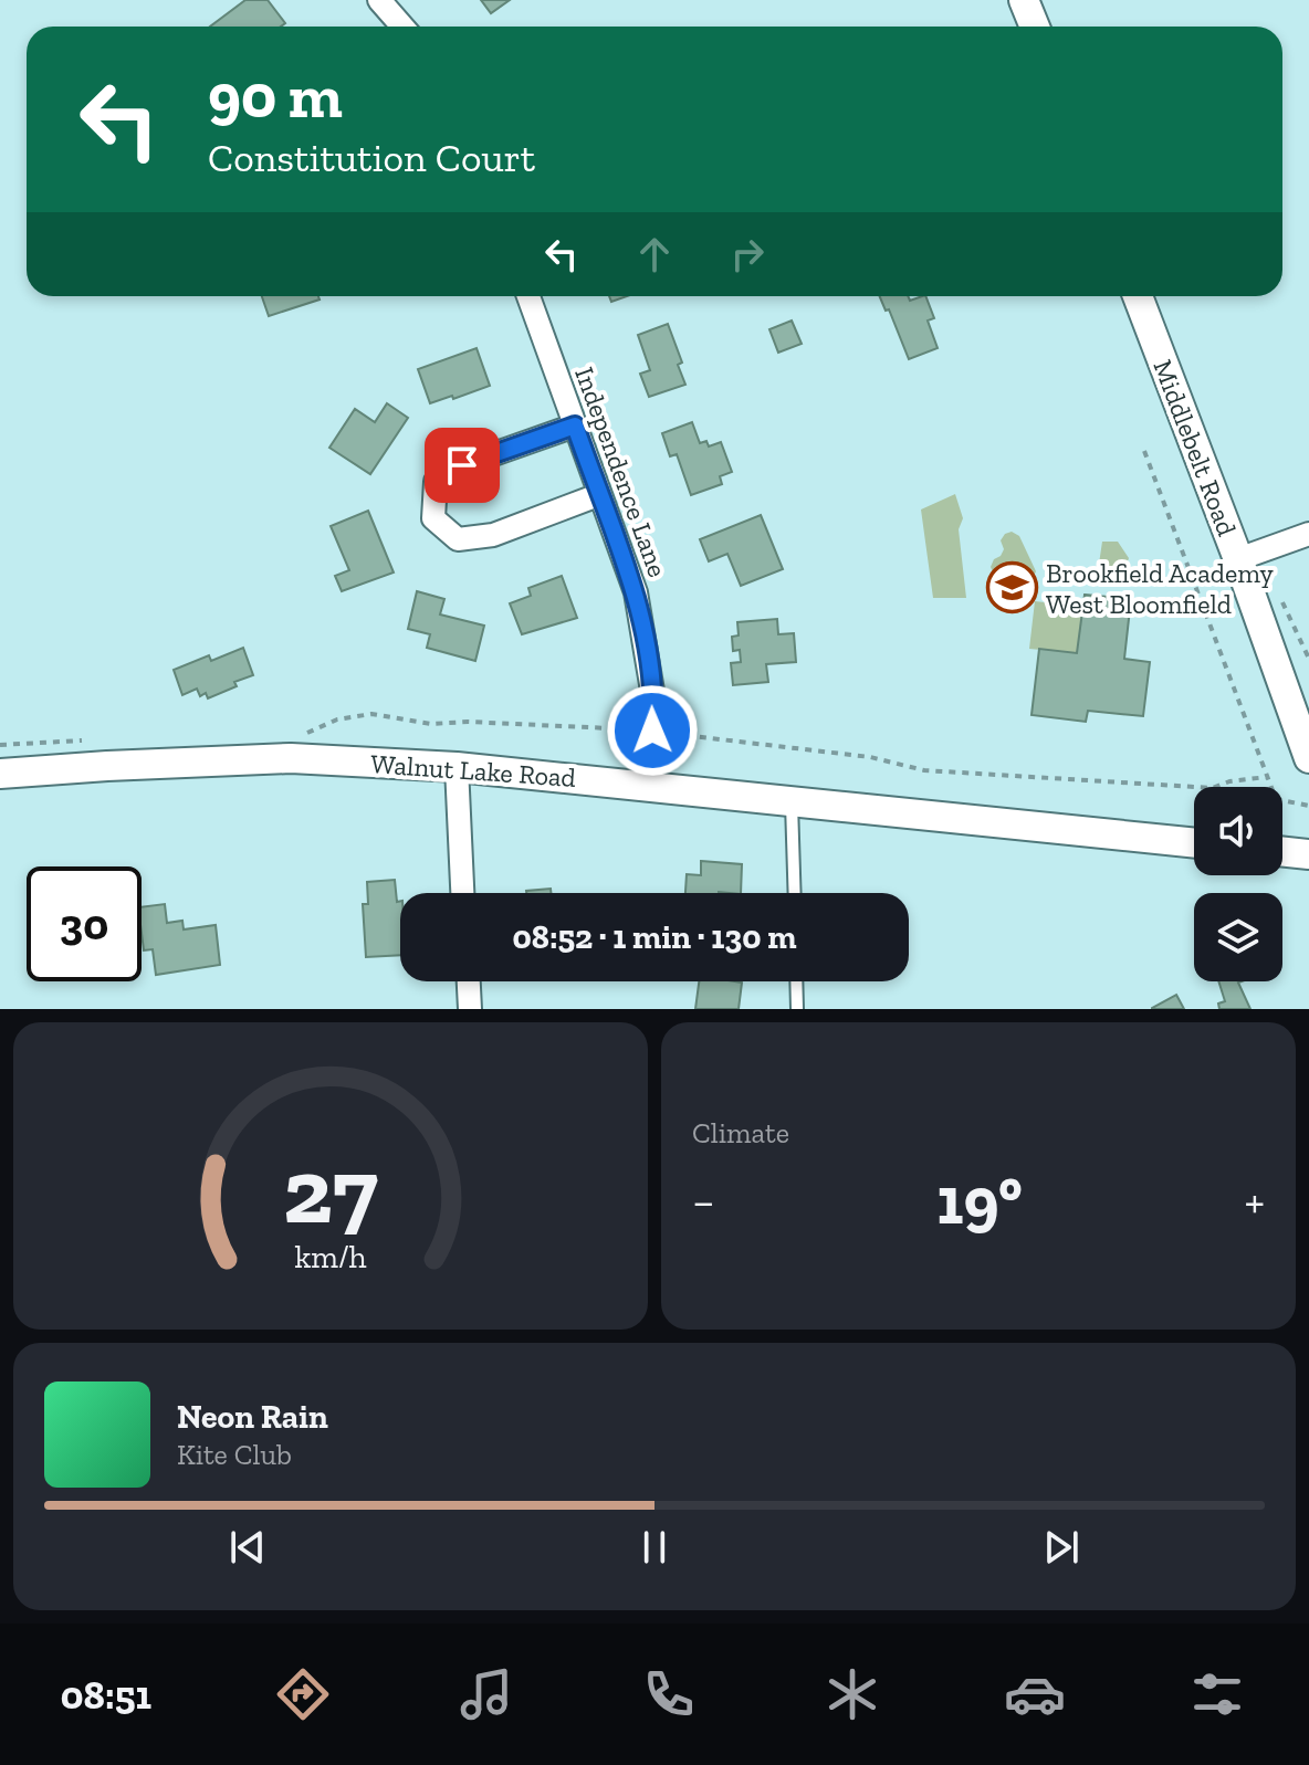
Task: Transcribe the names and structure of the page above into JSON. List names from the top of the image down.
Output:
{
  "streets": {
    "street": ["Middlebelt Road", "Independence Lane", "Walnut Lake Road"]
  },
  "crossings": [
    ["Independence Lane", "Walnut Lake Road"]
  ],
  "places": {
    "school or university": ["Brookfield Academy West Bloomfield"]
  },
  "page": {
    "turn": ["90 m", "Constitution Court"],
    "limit": "30",
    "trip": "08:52 · 1 min · 130 m",
    "tile": "Climate",
    "heat": ["−", "19°", "+"],
    "song": ["Neon Rain", "Kite Club"],
    "tabs": "08:51",
    "gauge": ["27", "km/h"]
  }
}
